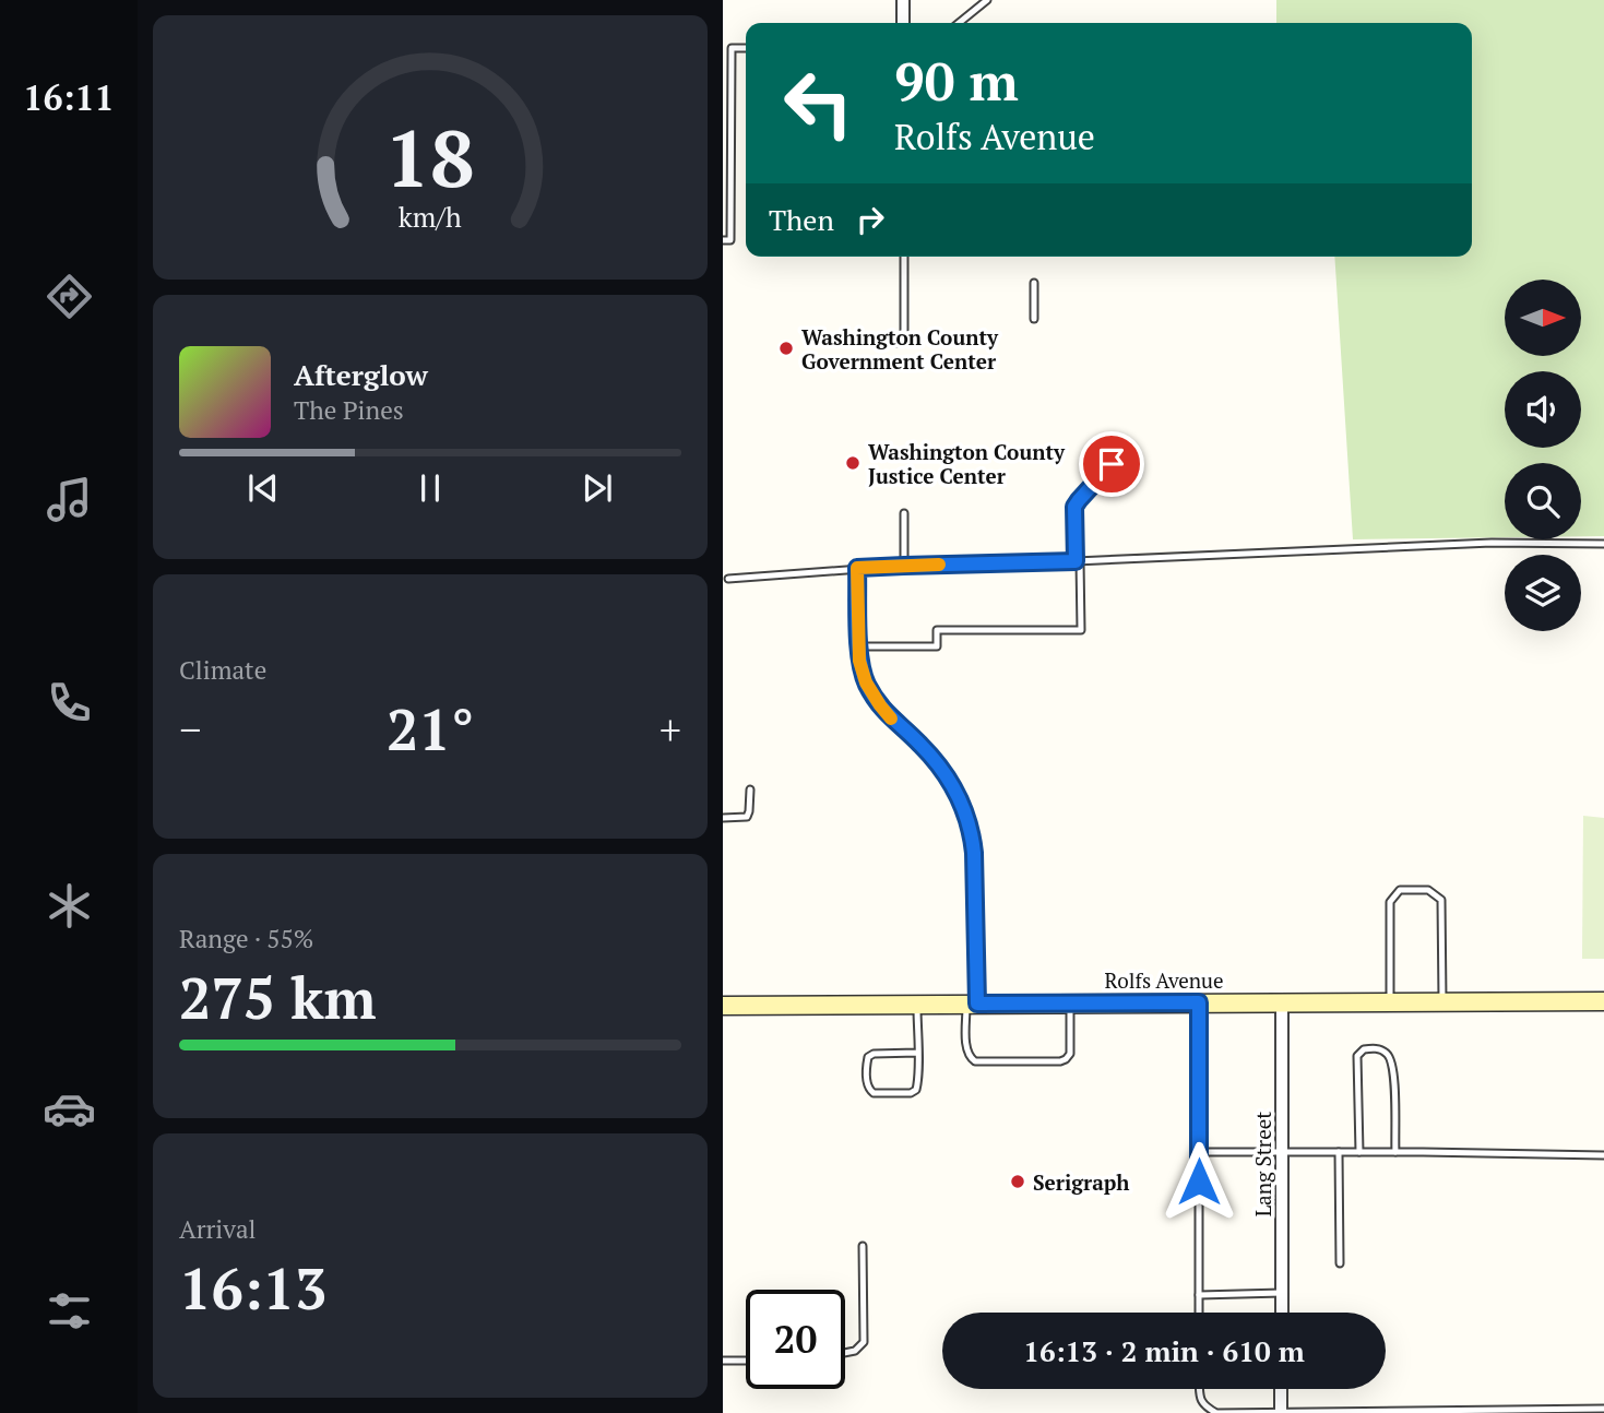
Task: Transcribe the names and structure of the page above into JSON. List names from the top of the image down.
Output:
{
  "streets": {
    "street": ["Rolfs Avenue", "Lang Street"]
  },
  "crossings": [
    ["Rolfs Avenue", "Lang Street"]
  ],
  "places": ["Washington County Government Center", "Washington County Justice Center", "Serigraph"],
  "north": "right",
  "page": {
    "tabs": "16:11",
    "turn": ["90 m", "Rolfs Avenue"],
    "then": "Then",
    "song": ["Afterglow", "The Pines"],
    "tile": [
      "Climate",
      ["Range · 55%", "275 km"],
      ["Arrival", "16:13"]
    ],
    "heat": ["−", "21°", "+"],
    "limit": "20",
    "trip": "16:13 · 2 min · 610 m",
    "gauge": ["18", "km/h"]
  }
}
